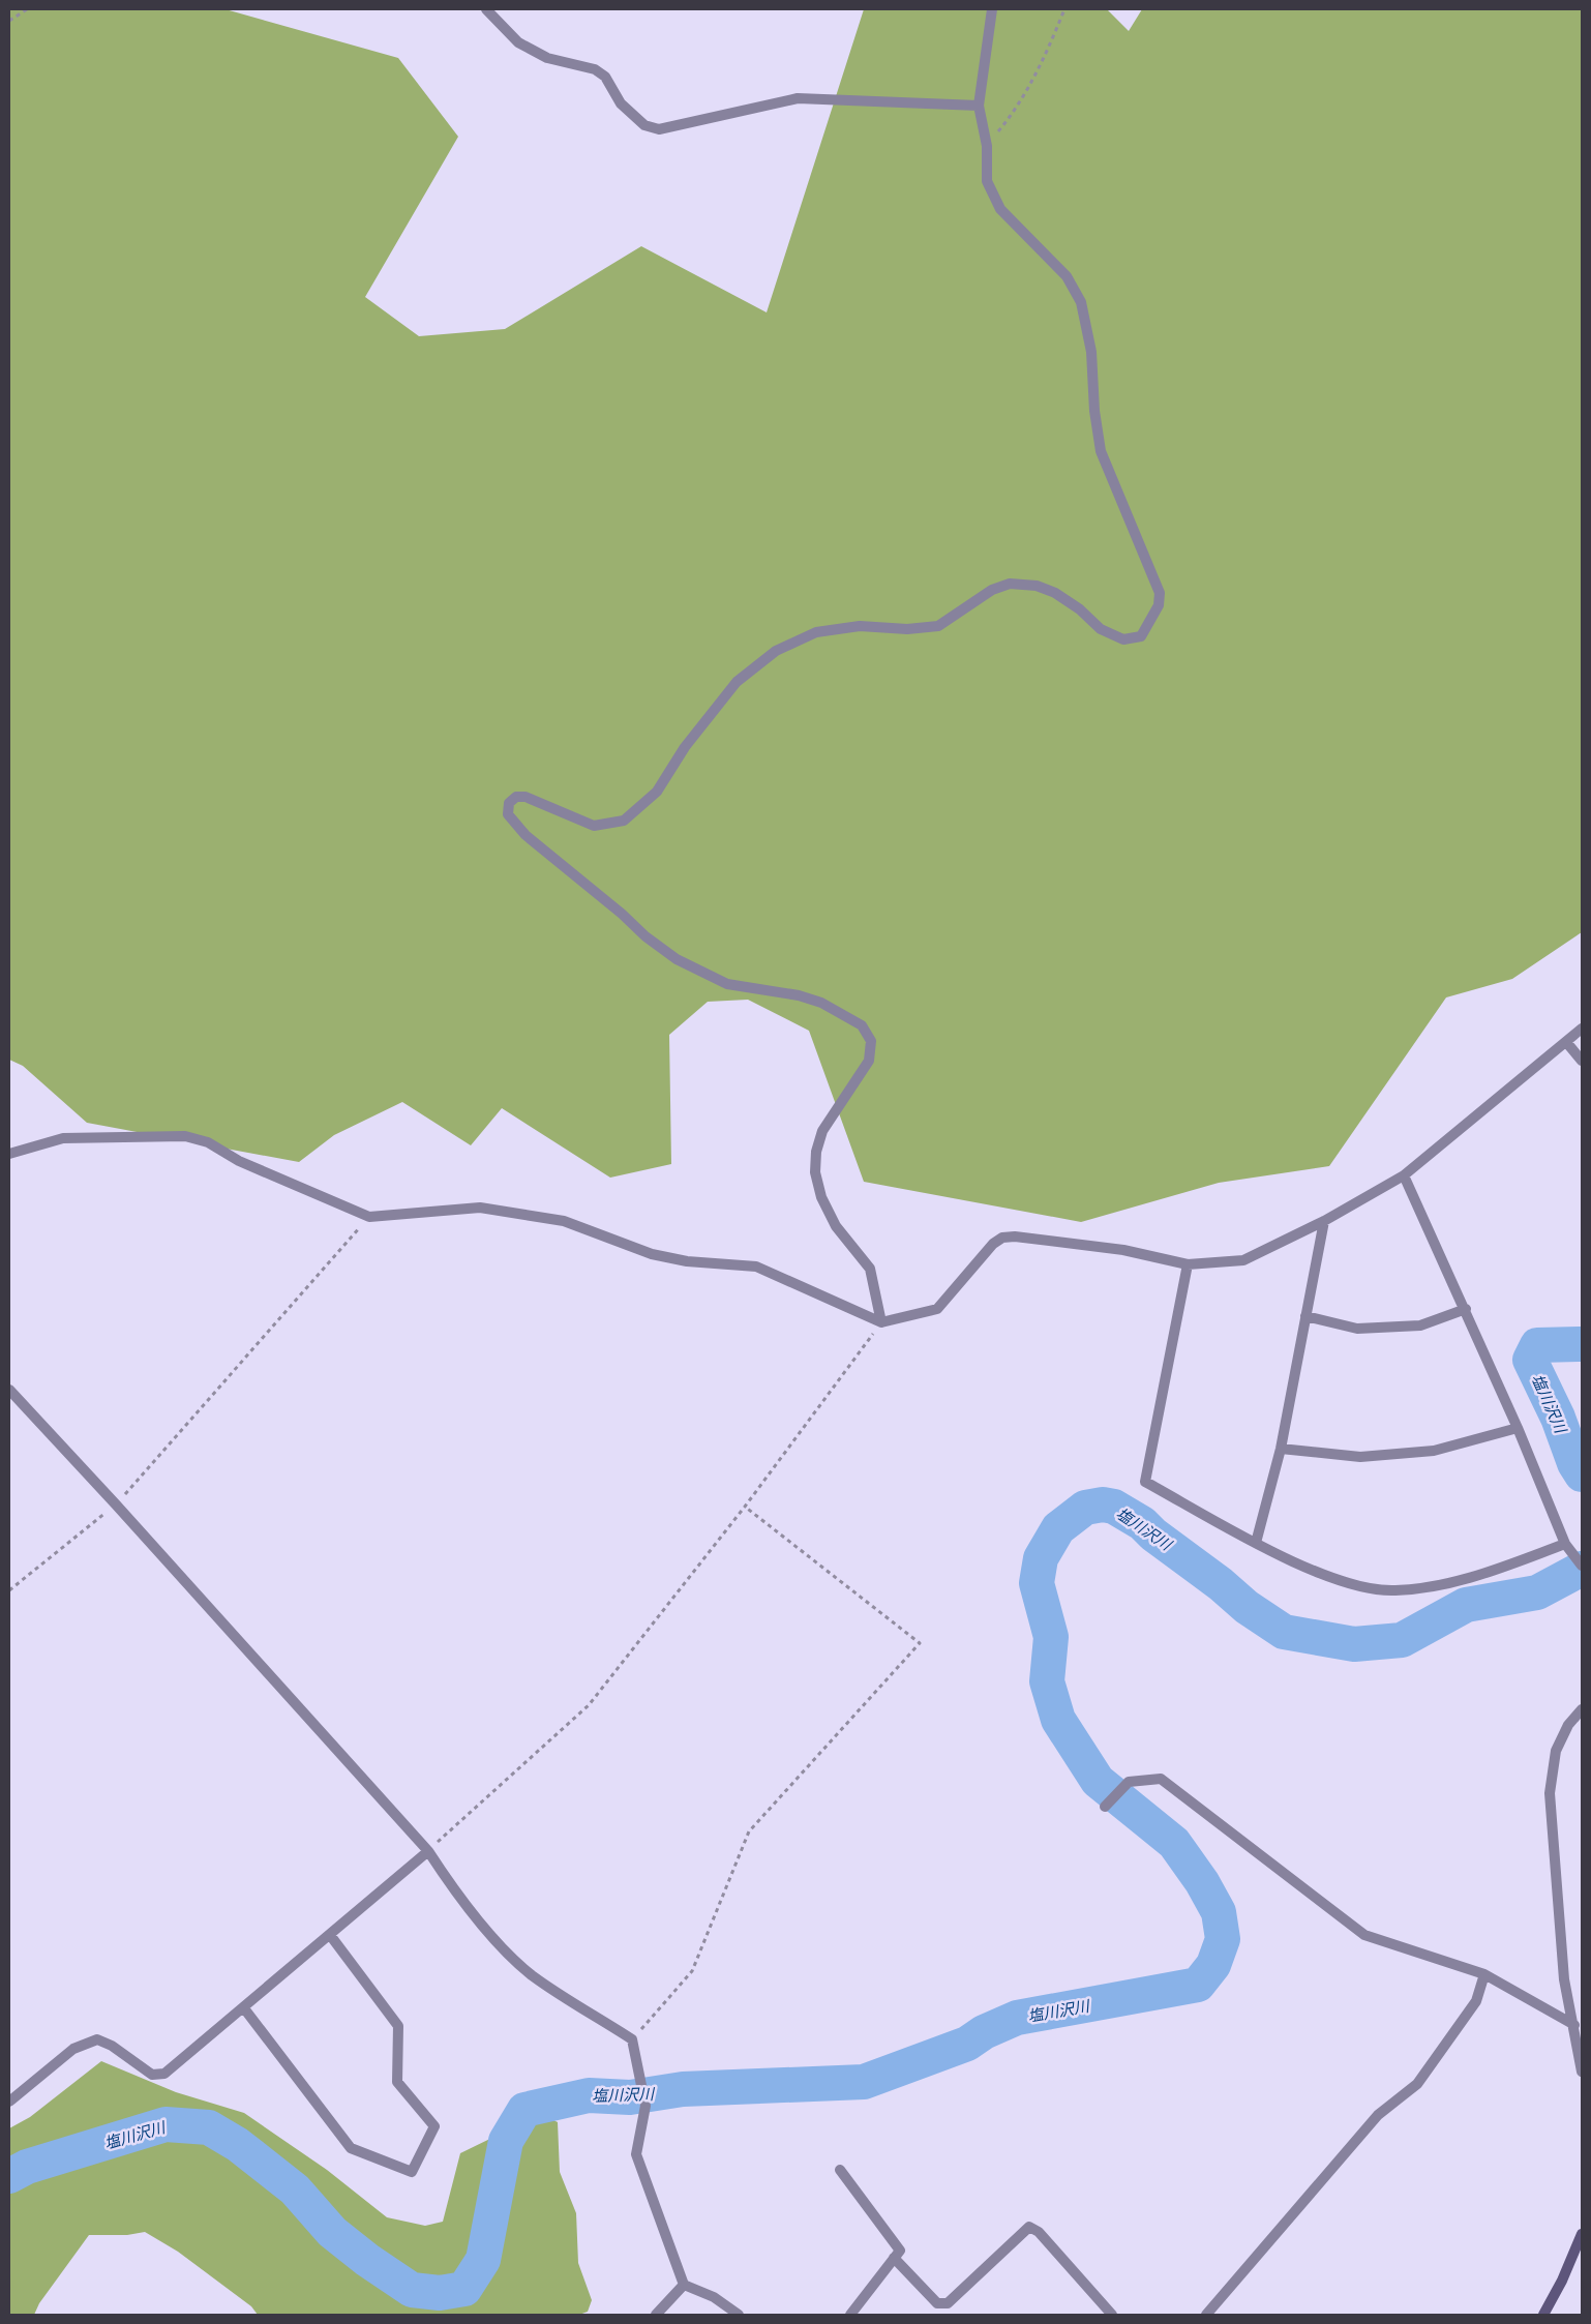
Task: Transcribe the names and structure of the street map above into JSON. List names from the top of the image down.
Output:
{
  "water": ["塩川沢川"]
}
